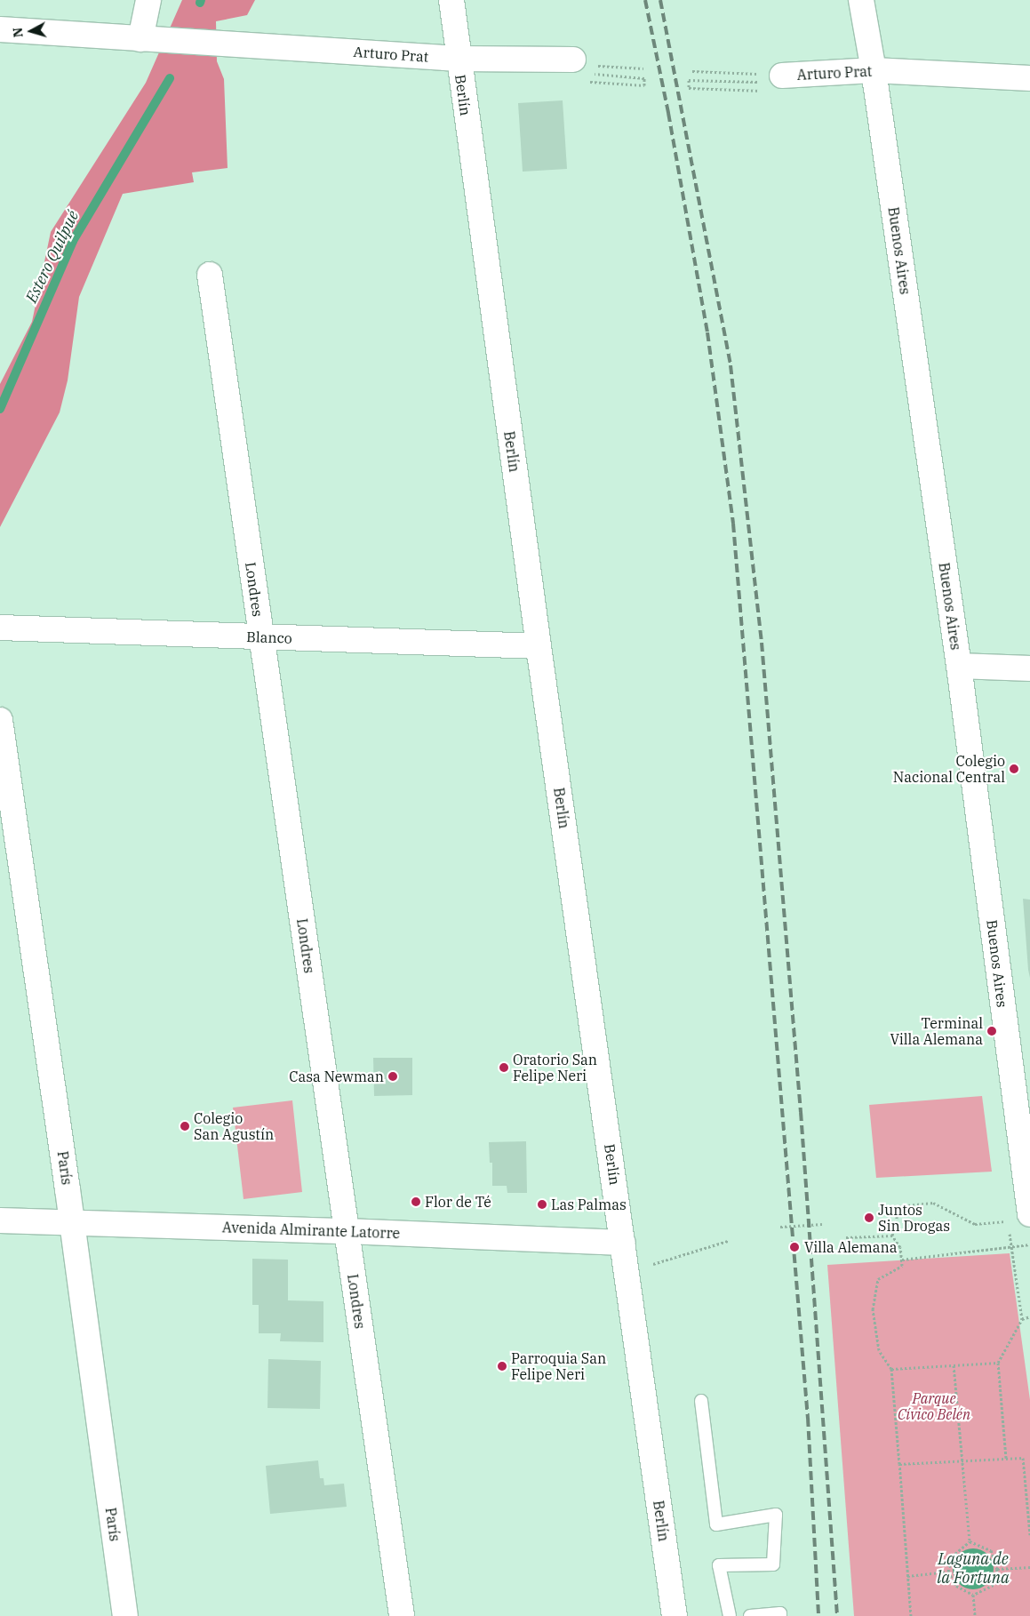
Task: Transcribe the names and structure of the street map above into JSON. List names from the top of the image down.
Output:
{
  "streets": {
    "street": [
      "Arturo Prat",
      "Berlín",
      "Buenos Aires",
      "Londres",
      "Blanco",
      "París",
      "Avenida Almirante Latorre"
    ]
  },
  "crossings": [
    ["Arturo Prat", "Berlín"],
    ["Arturo Prat", "Buenos Aires"],
    ["Berlín", "Blanco"],
    ["Berlín", "Avenida Almirante Latorre"],
    ["Londres", "Blanco"],
    ["Londres", "Avenida Almirante Latorre"],
    ["París", "Avenida Almirante Latorre"]
  ],
  "water": ["Estero Quilpué", "Laguna de la Fortuna"],
  "parks": ["Parque Cívico Belén"],
  "places": [
    "Colegio Nacional Central",
    "Terminal Villa Alemana",
    "Oratorio San Felipe Neri",
    "Casa Newman",
    "Colegio San Agustín",
    "Flor de Té",
    "Las Palmas",
    "Juntos Sin Drogas",
    "Villa Alemana",
    "Parroquia San Felipe Neri"
  ],
  "north": "left"
}
